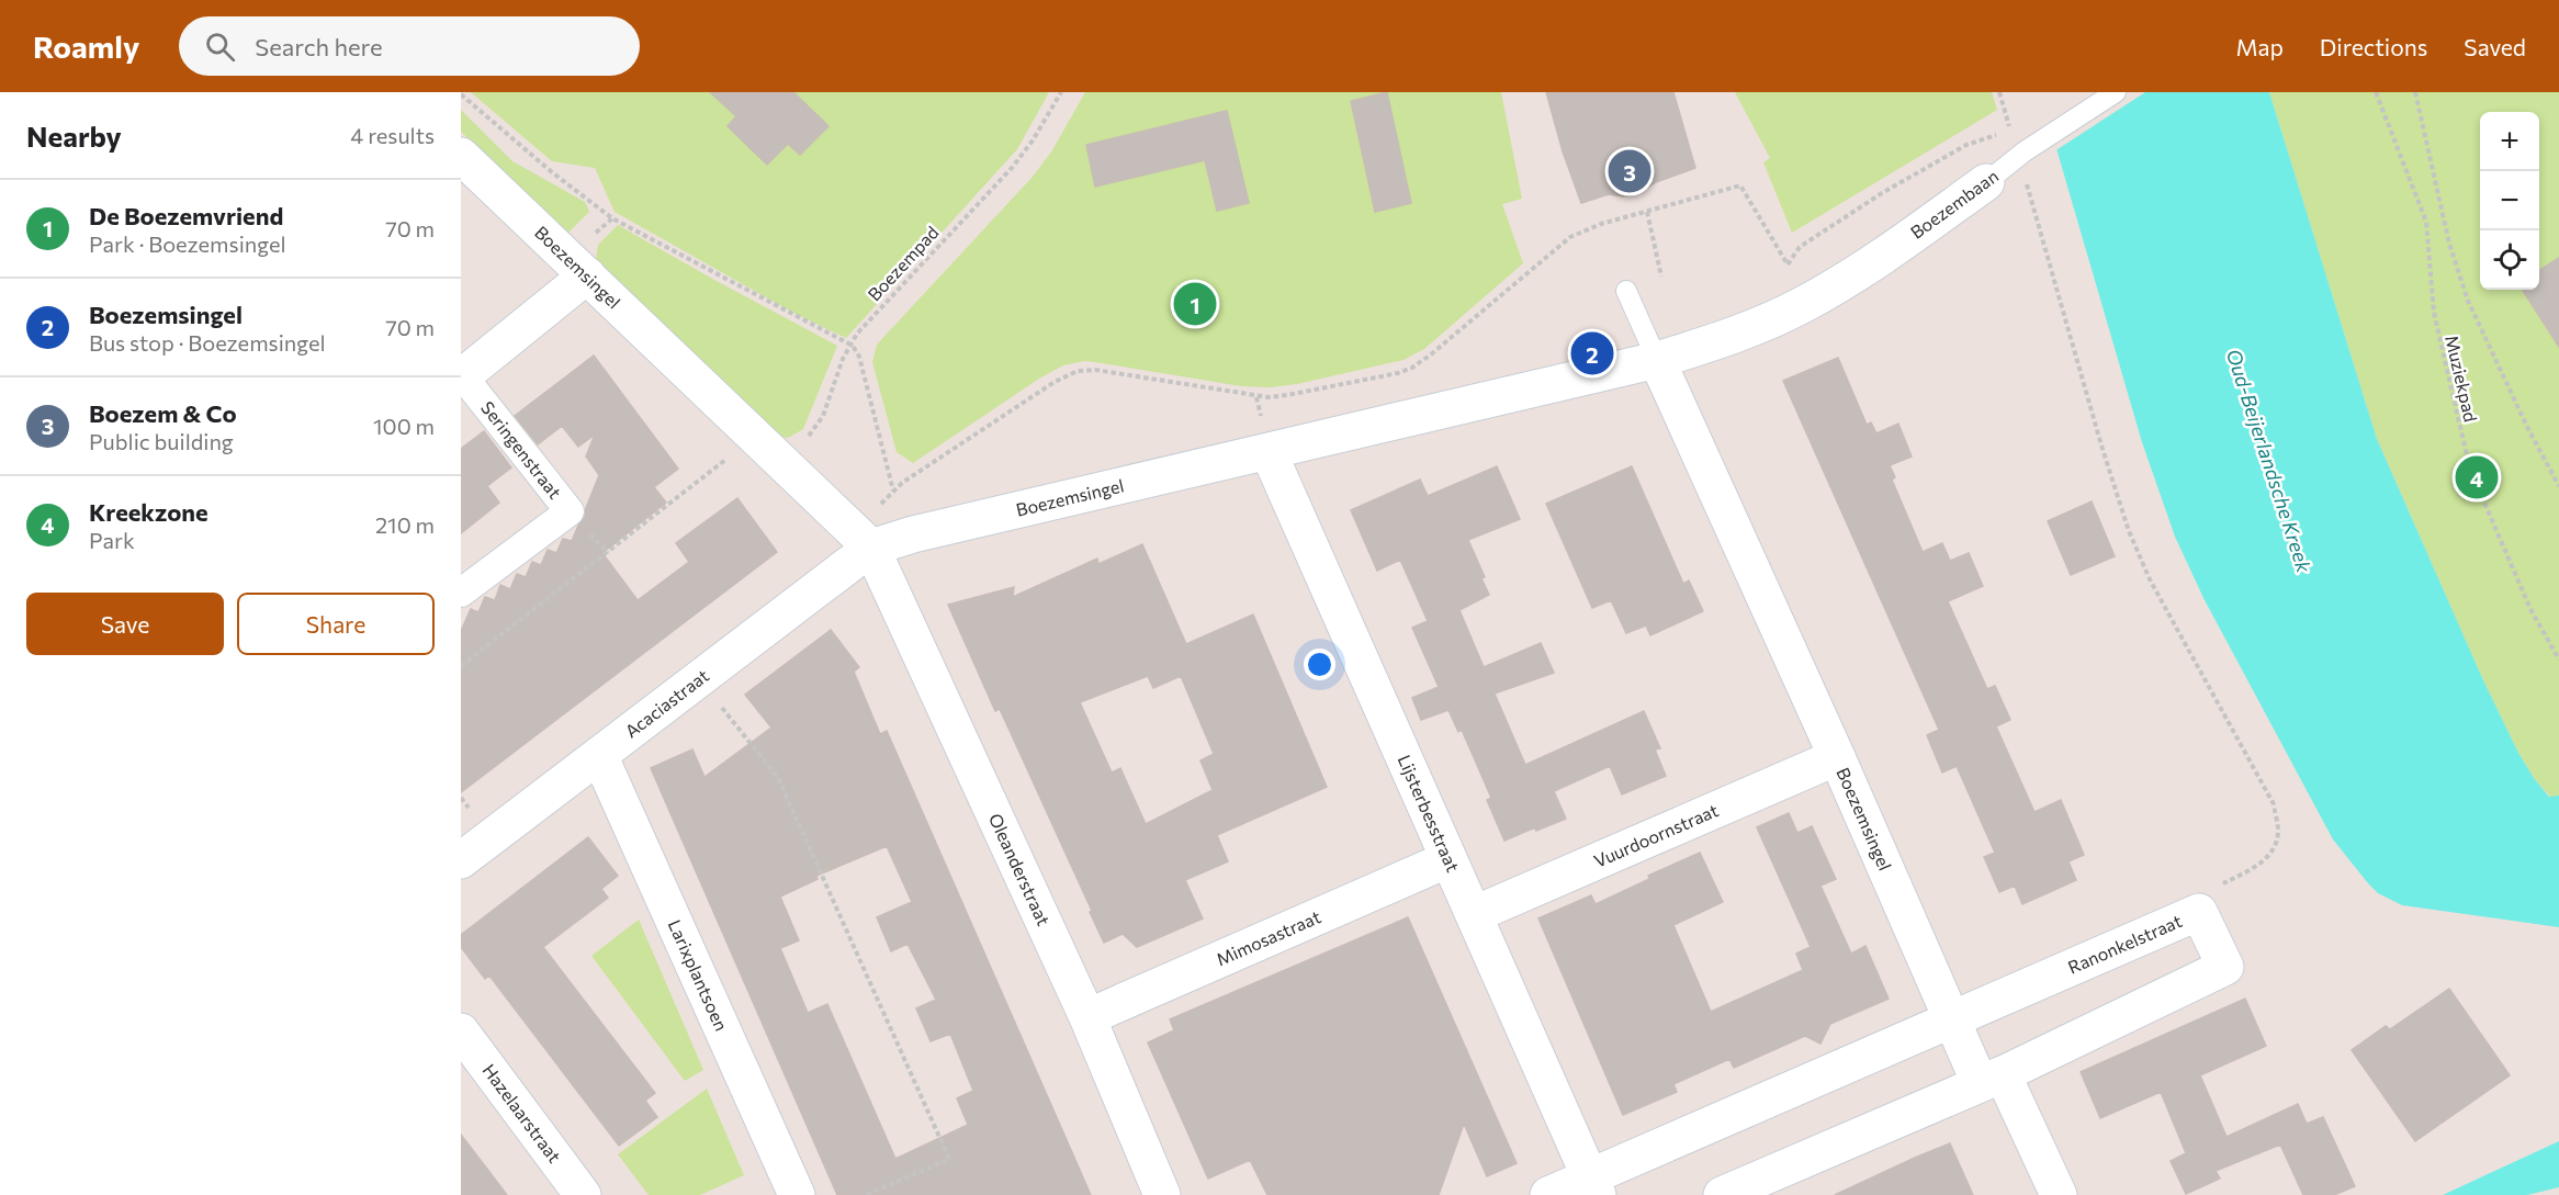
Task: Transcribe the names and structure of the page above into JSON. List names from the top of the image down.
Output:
{
  "streets": {
    "street": [
      "Boezembaan",
      "Boezemsingel",
      "Seringenstraat",
      "Acaciastraat",
      "Lijsterbesstraat",
      "Vuurdoornstraat",
      "Oleanderstraat",
      "Mimosastraat",
      "Ranonkelstraat",
      "Larixplantsoen",
      "Hazelaarstraat"
    ],
    "path": ["Boezempad", "Muziekpad"]
  },
  "crossings": [
    ["Boezembaan", "Boezemsingel"],
    ["Boezempad", "Boezemsingel"],
    ["Boezemsingel", "Seringenstraat"],
    ["Boezemsingel", "Acaciastraat"],
    ["Boezemsingel", "Lijsterbesstraat"],
    ["Boezemsingel", "Vuurdoornstraat"],
    ["Boezemsingel", "Oleanderstraat"],
    ["Boezemsingel", "Ranonkelstraat"],
    ["Acaciastraat", "Oleanderstraat"],
    ["Acaciastraat", "Larixplantsoen"],
    ["Lijsterbesstraat", "Vuurdoornstraat"],
    ["Lijsterbesstraat", "Mimosastraat"],
    ["Lijsterbesstraat", "Ranonkelstraat"],
    ["Oleanderstraat", "Mimosastraat"]
  ],
  "water": ["Oud-Beijerlandsche Kreek"],
  "page": {
    "header": "Roamly",
    "search": "Search here",
    "nav": ["Map", "Directions", "Saved"],
    "heading": ["Nearby", "4 results"],
    "map_buttons": ["+", "−"],
    "pins": [
      "3",
      "1",
      "2",
      "4"
    ],
    "list": [
      {
        "mark": "1",
        "name": "De Boezemvriend",
        "note": "Park · Boezemsingel",
        "value": "70 m"
      },
      {
        "mark": "2",
        "name": "Boezemsingel",
        "note": "Bus stop · Boezemsingel",
        "value": "70 m"
      },
      {
        "mark": "3",
        "name": "Boezem & Co",
        "note": "Public building",
        "value": "100 m"
      },
      {
        "mark": "4",
        "name": "Kreekzone",
        "note": "Park",
        "value": "210 m"
      }
    ],
    "buttons": ["Save", "Share"]
  }
}
